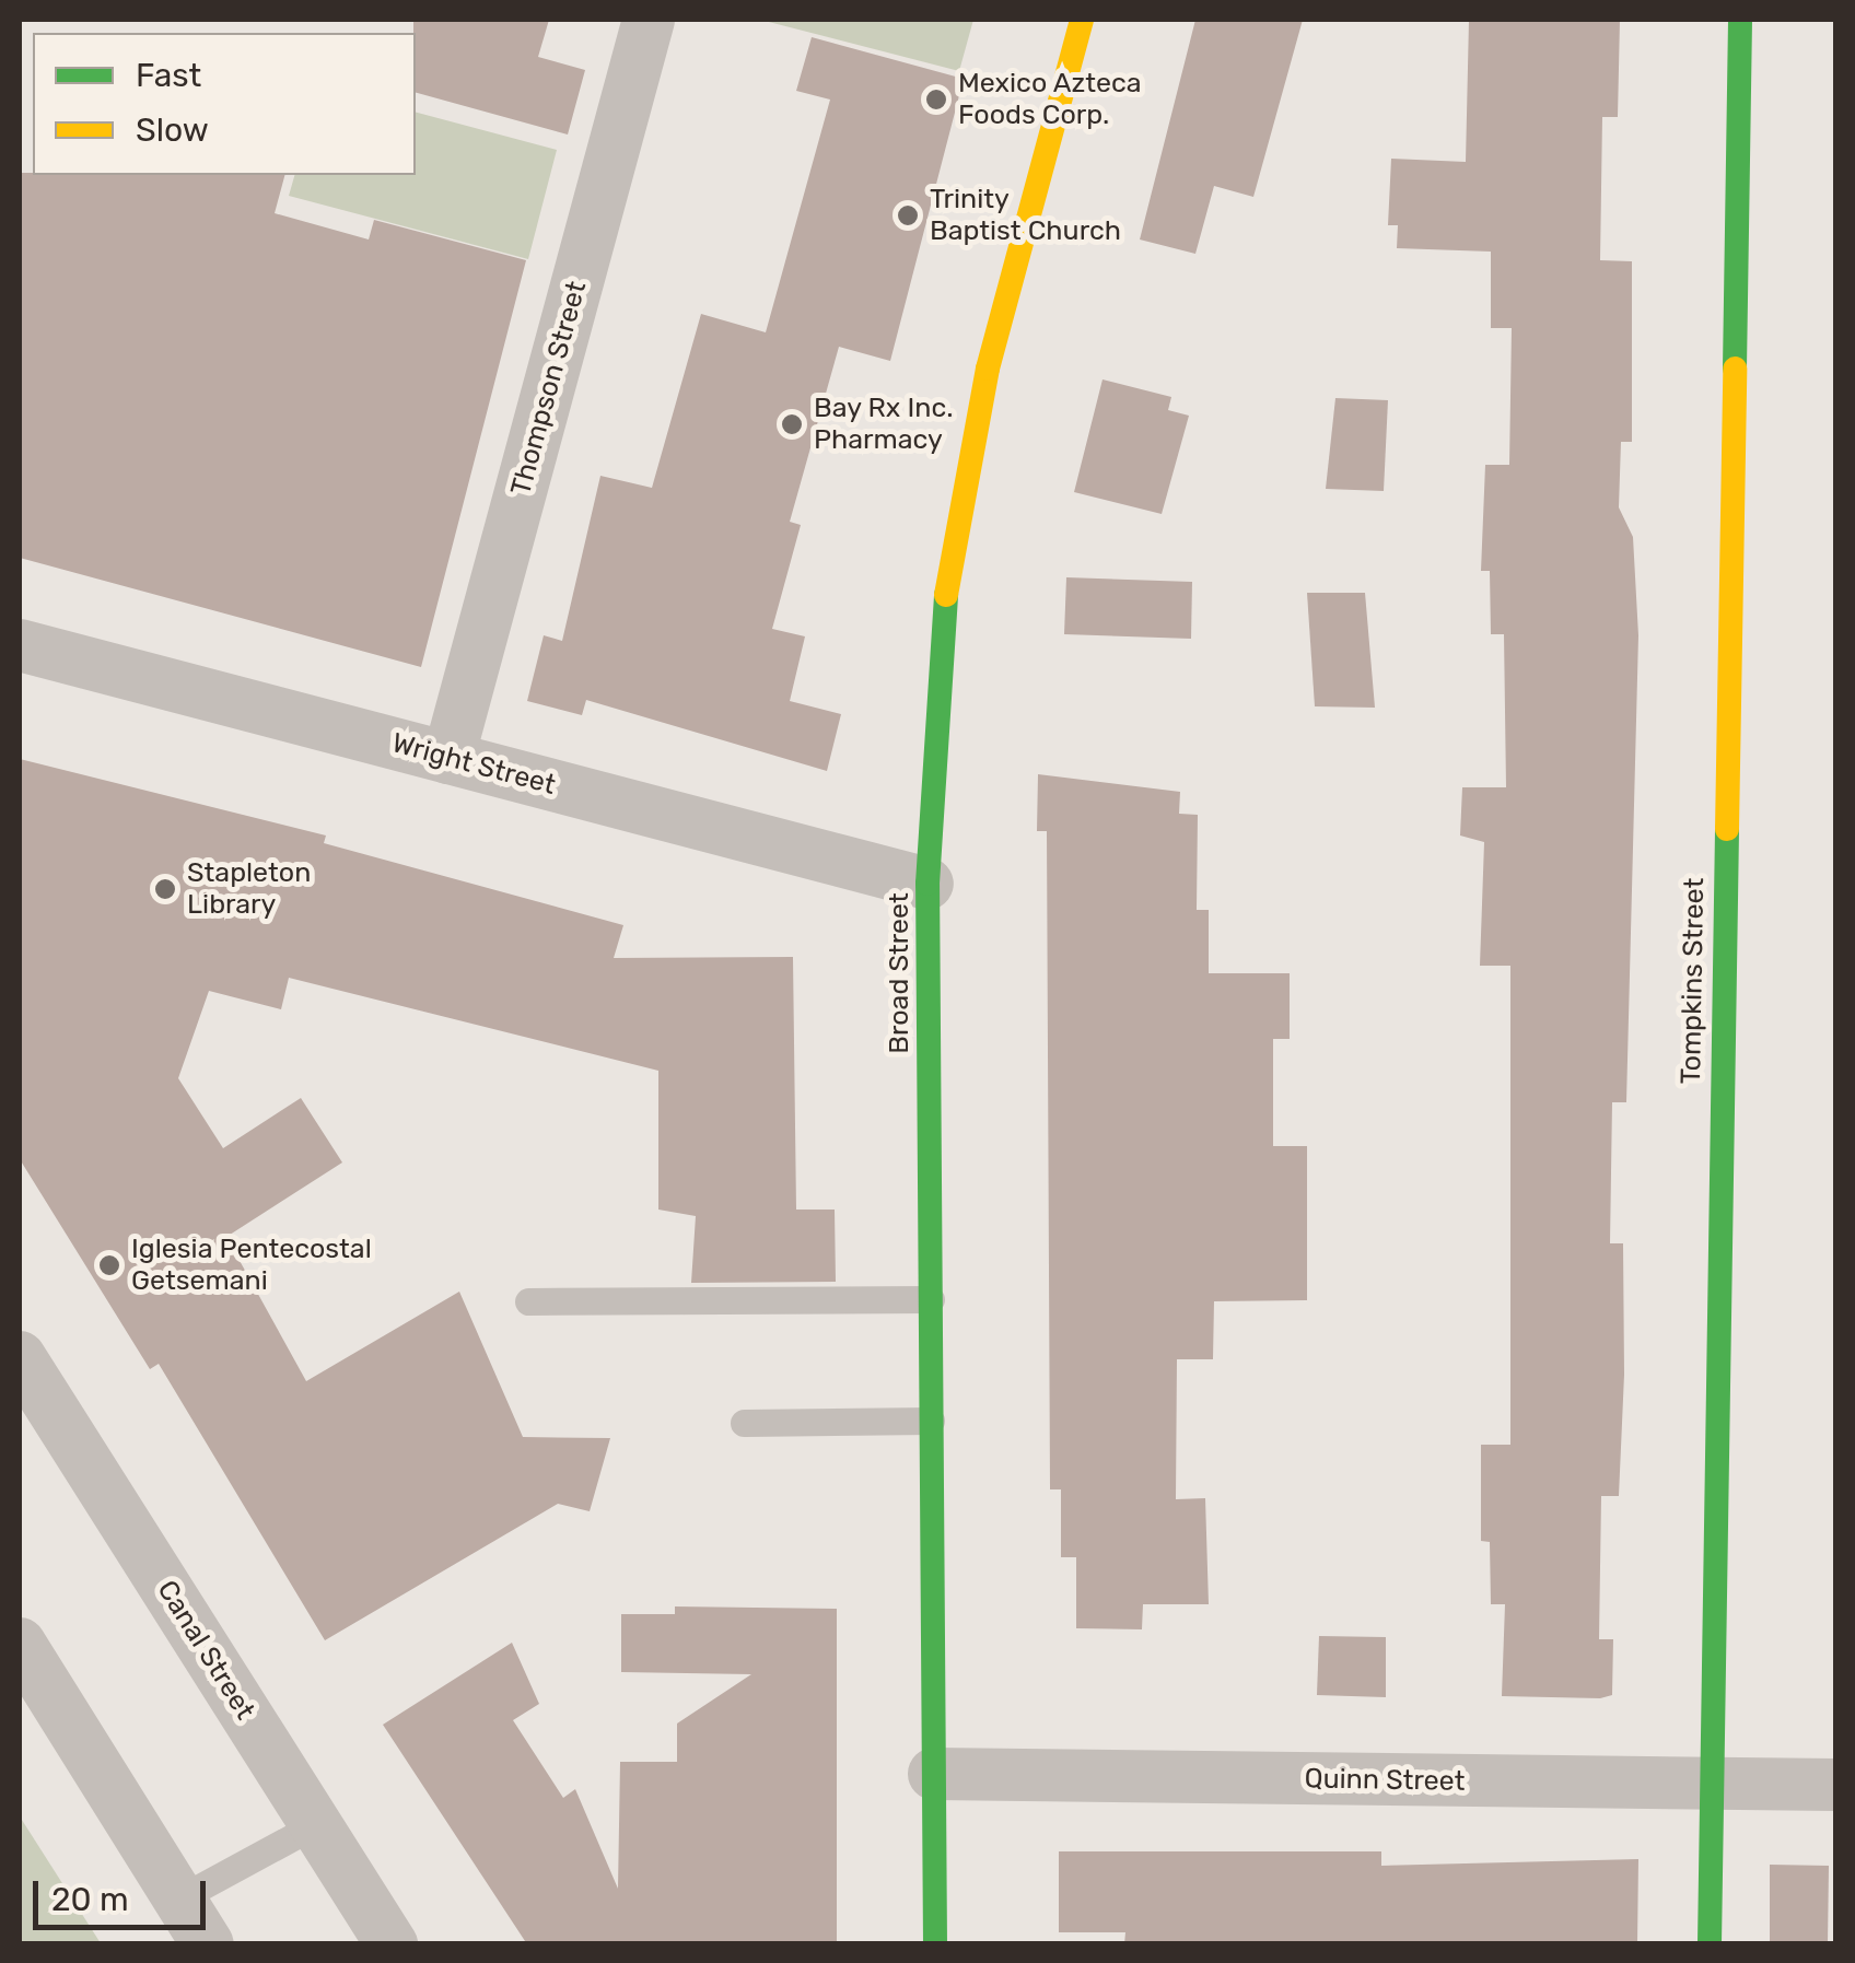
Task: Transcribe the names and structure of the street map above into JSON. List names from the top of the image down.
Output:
{
  "streets": {
    "street": [
      "Thompson Street",
      "Wright Street",
      "Broad Street",
      "Tompkins Street",
      "Canal Street",
      "Quinn Street"
    ]
  },
  "crossings": [
    ["Thompson Street", "Wright Street"],
    ["Wright Street", "Broad Street"],
    ["Broad Street", "Quinn Street"],
    ["Tompkins Street", "Quinn Street"]
  ],
  "places": [
    "Mexico Azteca Foods Corp.",
    "Trinity Baptist Church",
    "Bay Rx Inc. Pharmacy",
    "Stapleton Library",
    "Iglesia Pentecostal Getsemani"
  ],
  "legend": ["Fast", "Slow"],
  "scale_bar": "20 m"
}
